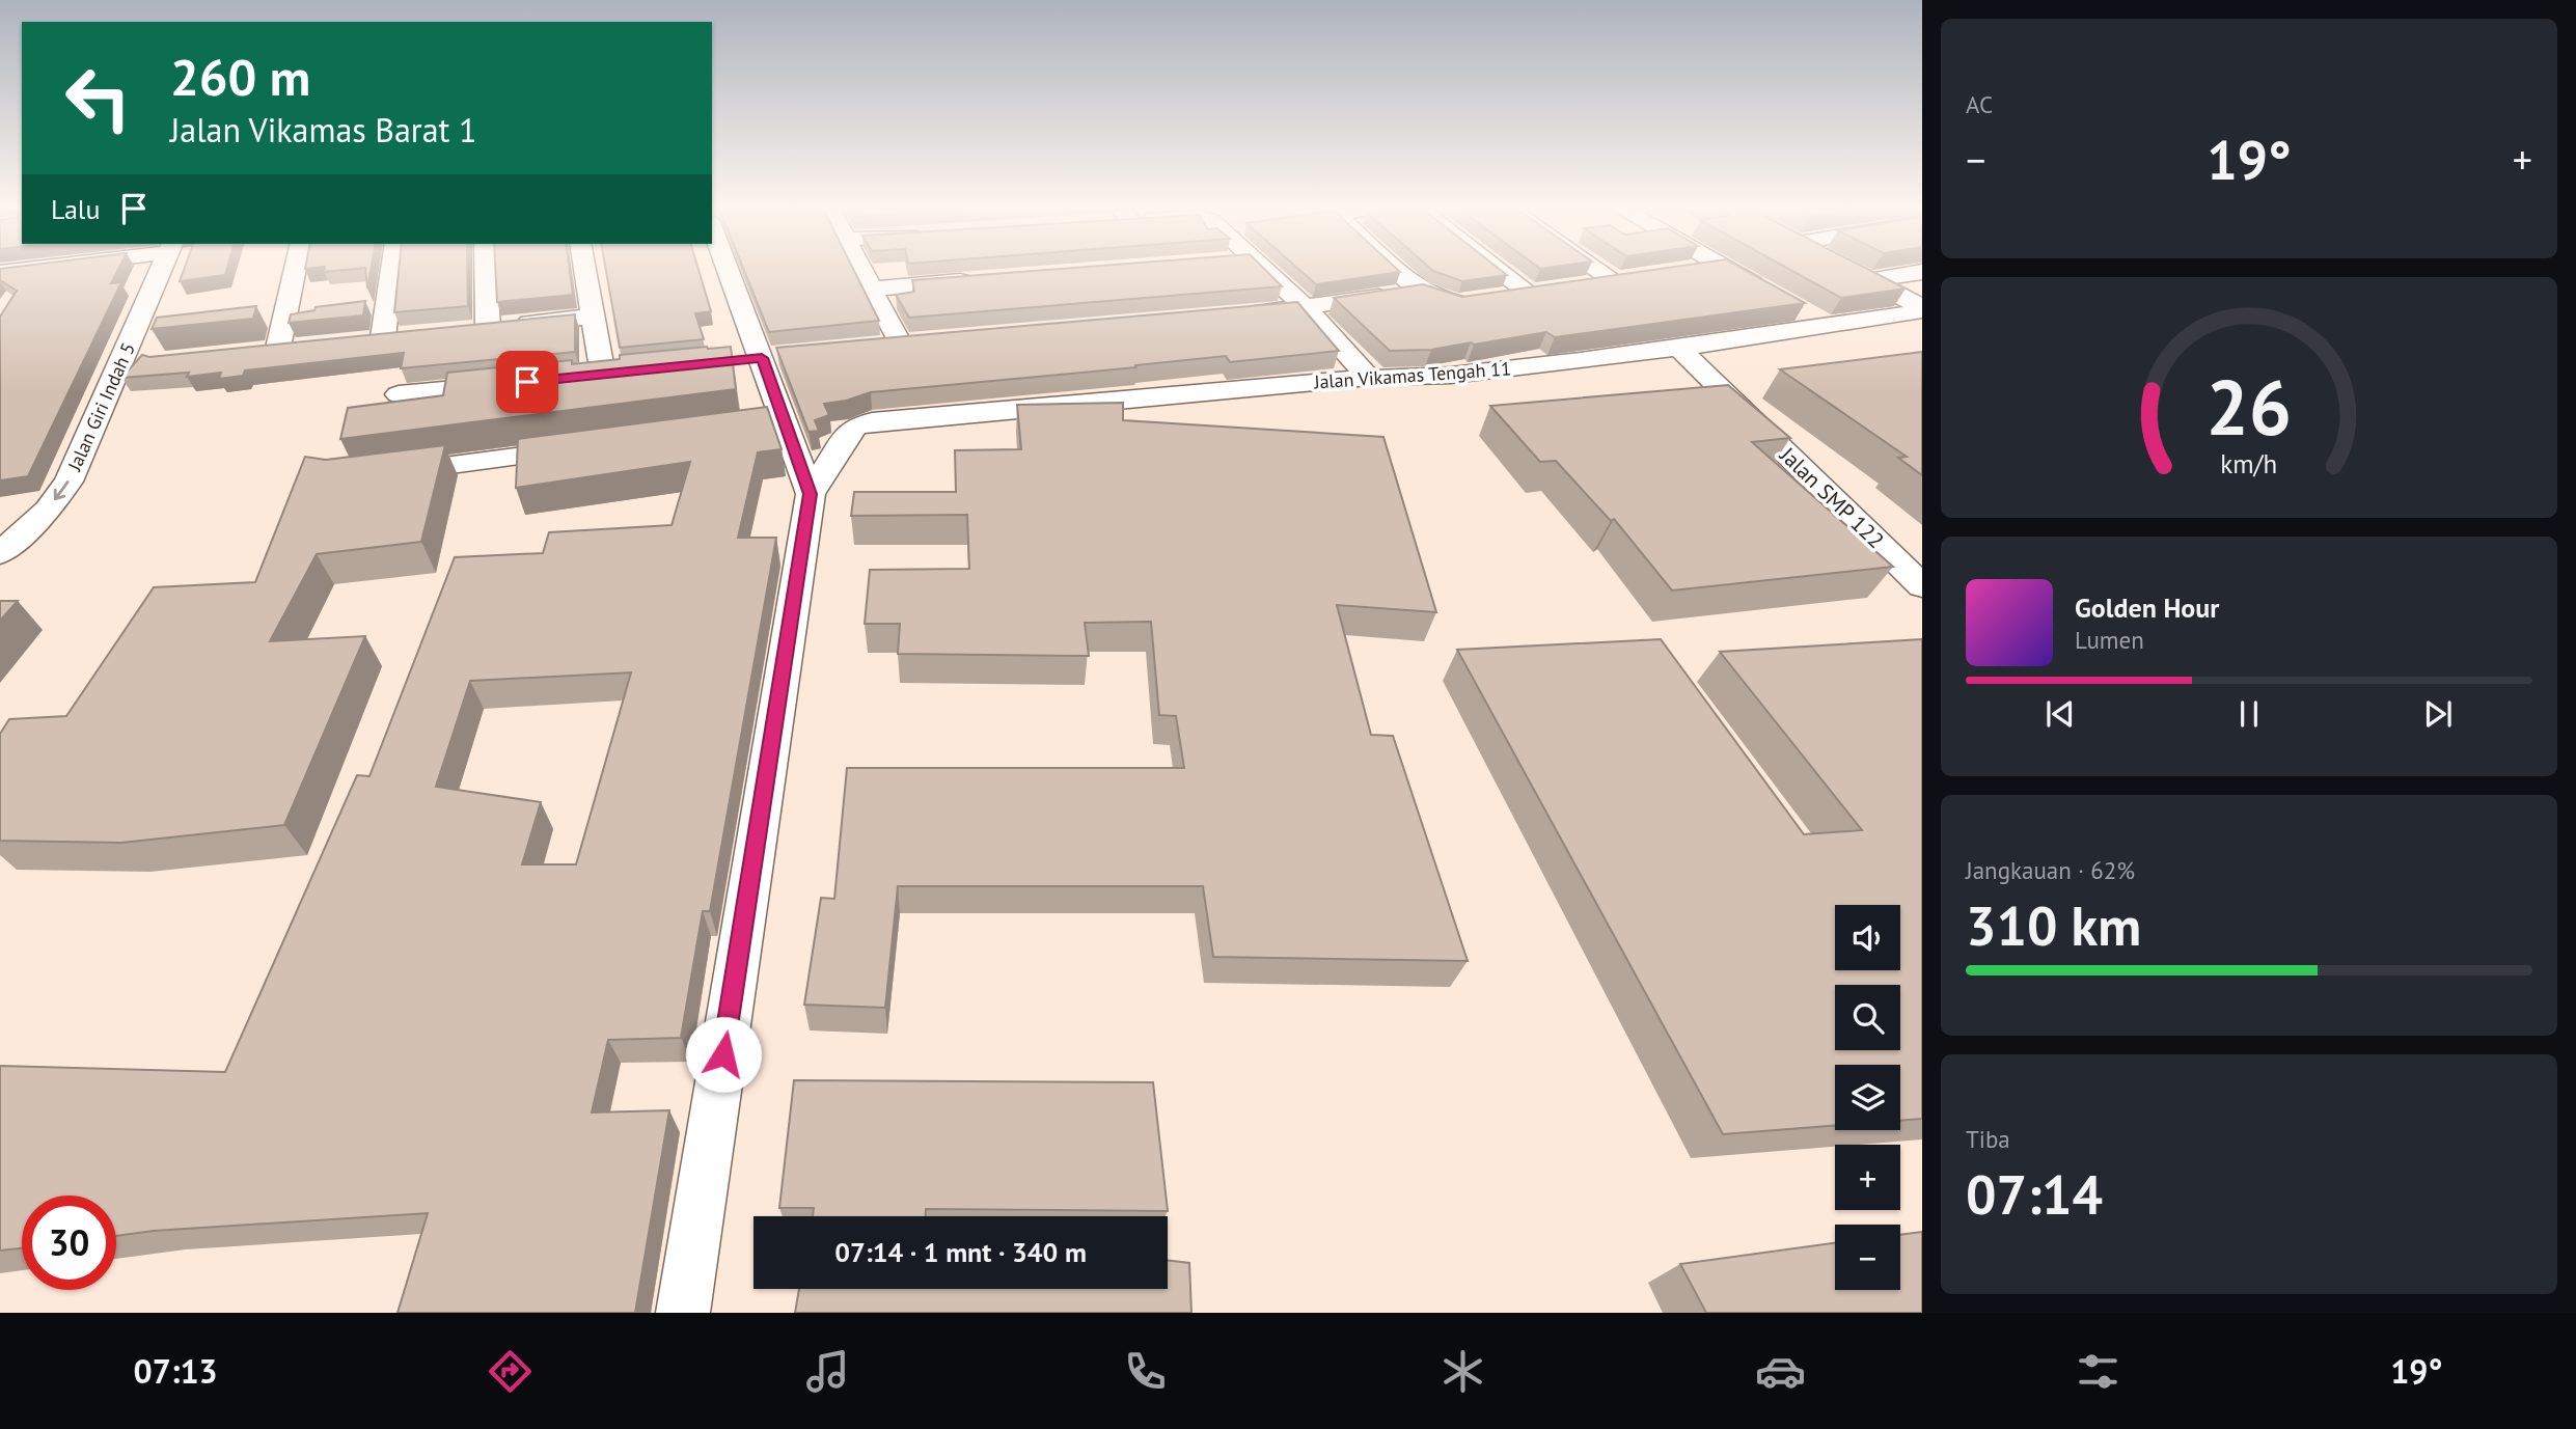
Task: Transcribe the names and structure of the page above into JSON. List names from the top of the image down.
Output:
{
  "streets": {
    "street": ["Jalan Vikamas Tengah 11", "Jalan Giri Indah 5", "Jalan SMP 122"]
  },
  "crossings": [
    ["Jalan Vikamas Tengah 11", "Jalan SMP 122"]
  ],
  "one_way": ["Jalan Giri Indah 5"],
  "page": {
    "tile": [
      "AC",
      ["Jangkauan · 62%", "310 km"],
      ["Tiba", "07:14"]
    ],
    "turn": ["260 m", "Jalan Vikamas Barat 1"],
    "heat": ["−", "19°", "+"],
    "then": "Lalu",
    "song": ["Golden Hour", "Lumen"],
    "map_buttons": ["+", "−"],
    "limit": "30",
    "trip": "07:14 · 1 mnt · 340 m",
    "tabs": ["07:13", "19°"],
    "gauge": ["26", "km/h"]
  }
}
